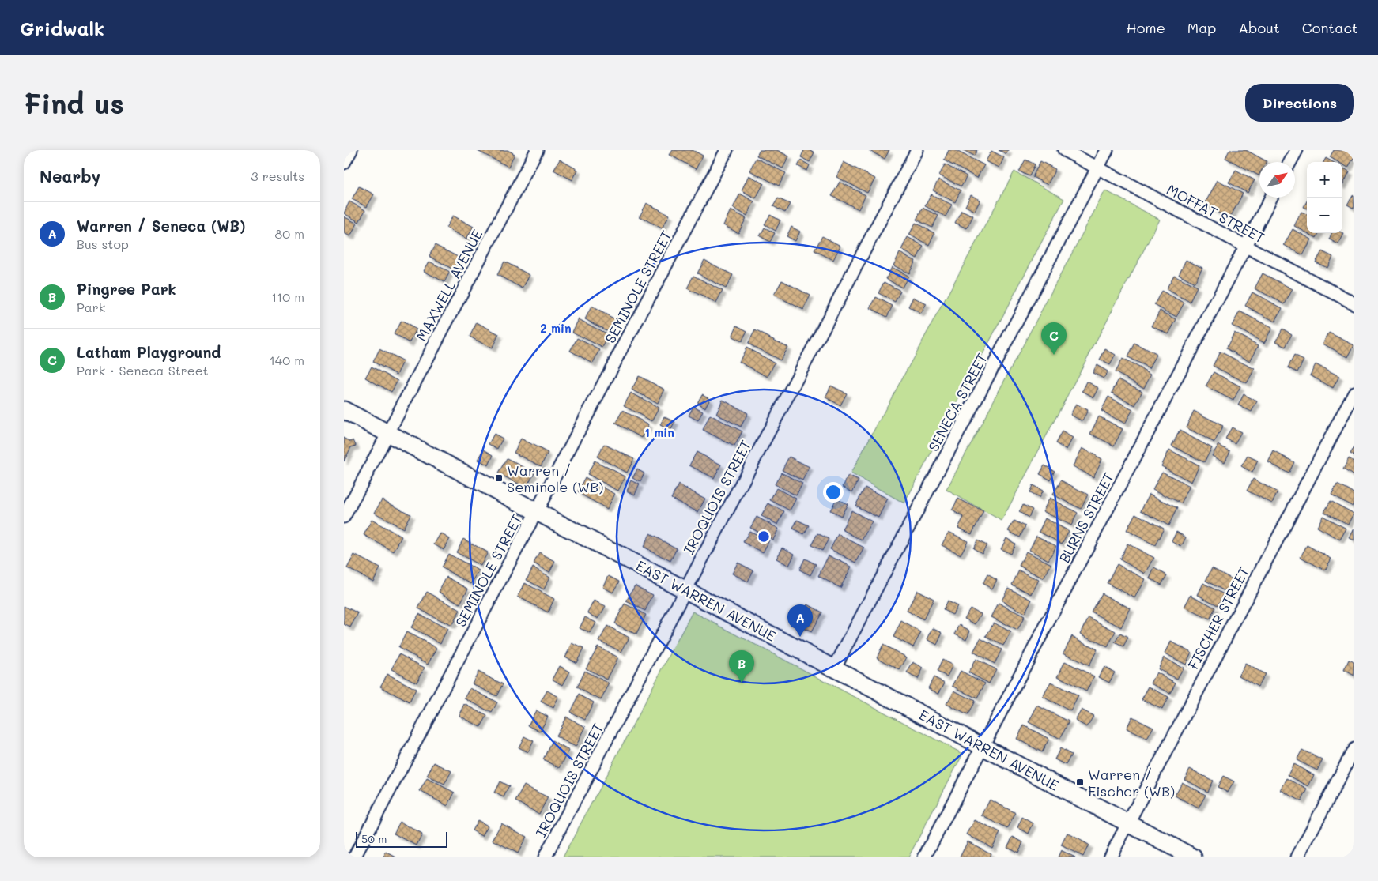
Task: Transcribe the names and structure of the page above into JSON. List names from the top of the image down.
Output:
{
  "streets": {
    "main road": ["EAST WARREN AVENUE"],
    "street": [
      "MOFFAT STREET",
      "MAXWELL AVENUE",
      "SEMINOLE STREET",
      "SENECA STREET",
      "IROQUOIS STREET",
      "BURNS STREET",
      "FISCHER STREET"
    ]
  },
  "crossings": [
    ["MOFFAT STREET", "SENECA STREET"],
    ["MOFFAT STREET", "BURNS STREET"],
    ["MAXWELL AVENUE", "EAST WARREN AVENUE"],
    ["SEMINOLE STREET", "EAST WARREN AVENUE"],
    ["SENECA STREET", "EAST WARREN AVENUE"],
    ["IROQUOIS STREET", "EAST WARREN AVENUE"],
    ["BURNS STREET", "EAST WARREN AVENUE"],
    ["EAST WARREN AVENUE", "FISCHER STREET"]
  ],
  "places": {
    "transit": ["Warren / Seminole (WB)", "Warren / Fischer (WB)"]
  },
  "scale_bar": "50 m",
  "north": "top right",
  "page": {
    "header": "Gridwalk",
    "nav": [
      "Home",
      "Map",
      "About",
      "Contact"
    ],
    "buttons": "Directions",
    "title": "Find us",
    "heading": ["Nearby", "3 results"],
    "map_buttons": ["+", "−"],
    "list": [
      {
        "mark": "A",
        "name": "Warren / Seneca (WB)",
        "note": "Bus stop",
        "value": "80 m"
      },
      {
        "mark": "B",
        "name": "Pingree Park",
        "note": "Park",
        "value": "110 m"
      },
      {
        "mark": "C",
        "name": "Latham Playground",
        "note": "Park · Seneca Street",
        "value": "140 m"
      }
    ],
    "pins": ["C", "A", "B"],
    "scale": "50 m"
  },
  "rings": ["2 min", "1 min"]
}
